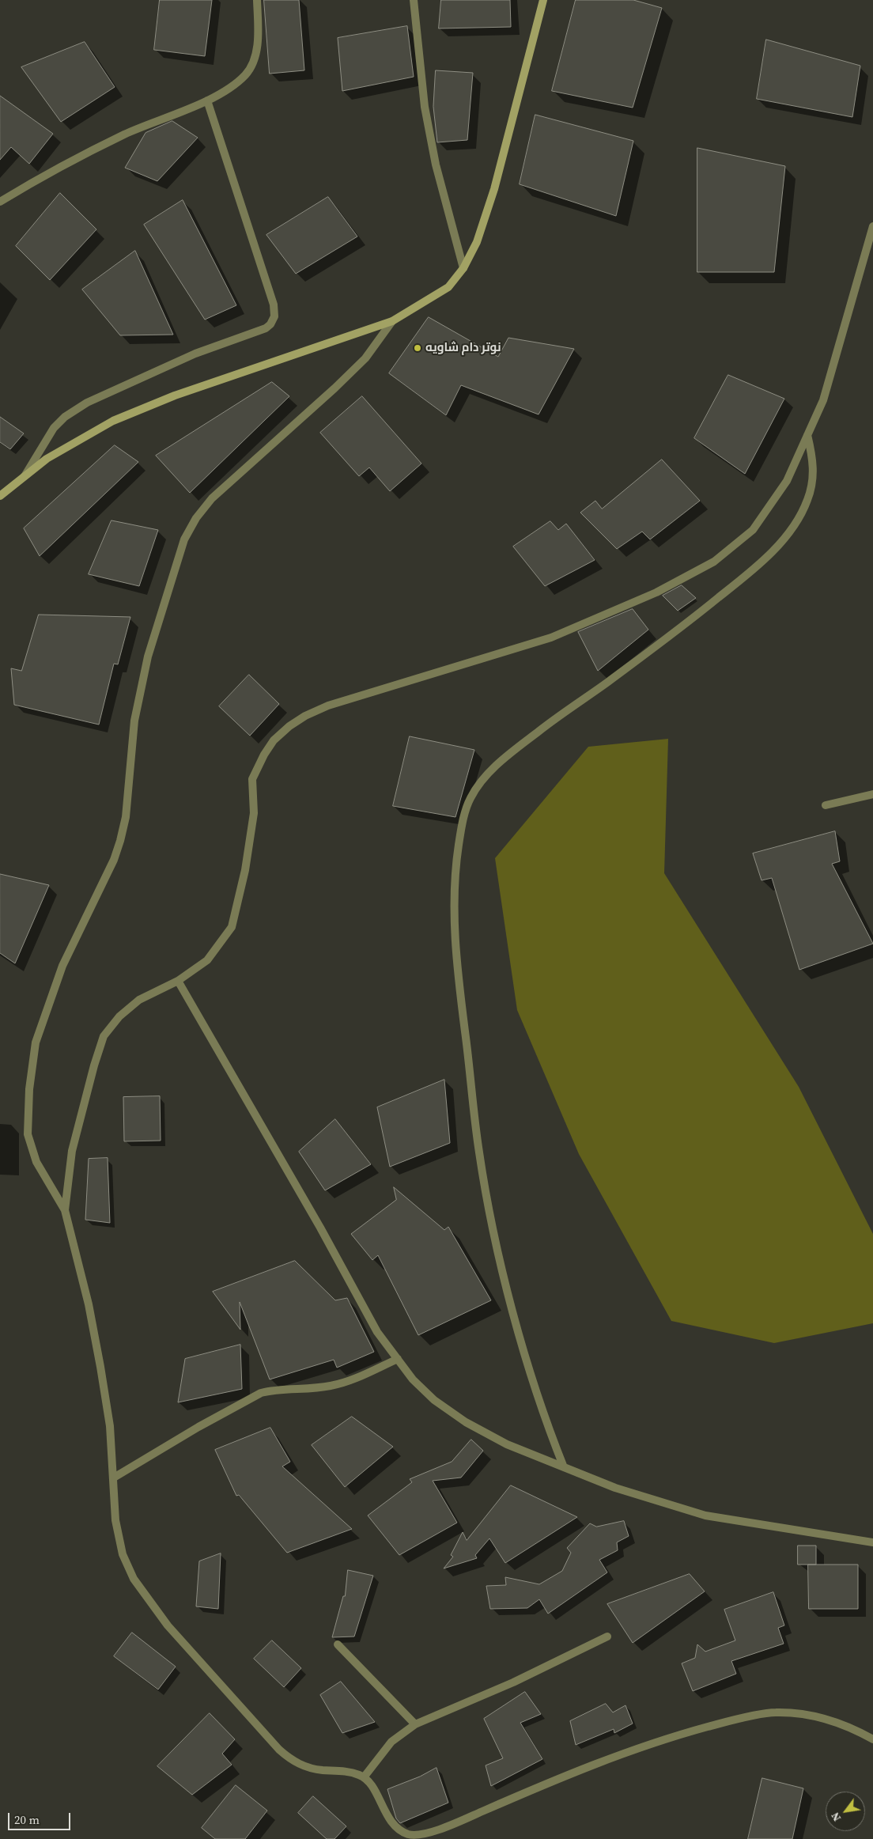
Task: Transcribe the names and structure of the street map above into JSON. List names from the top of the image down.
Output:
{
  "places": ["نوتر دام شاويه"],
  "scale_bar": "20 m",
  "north": "bottom left"
}
